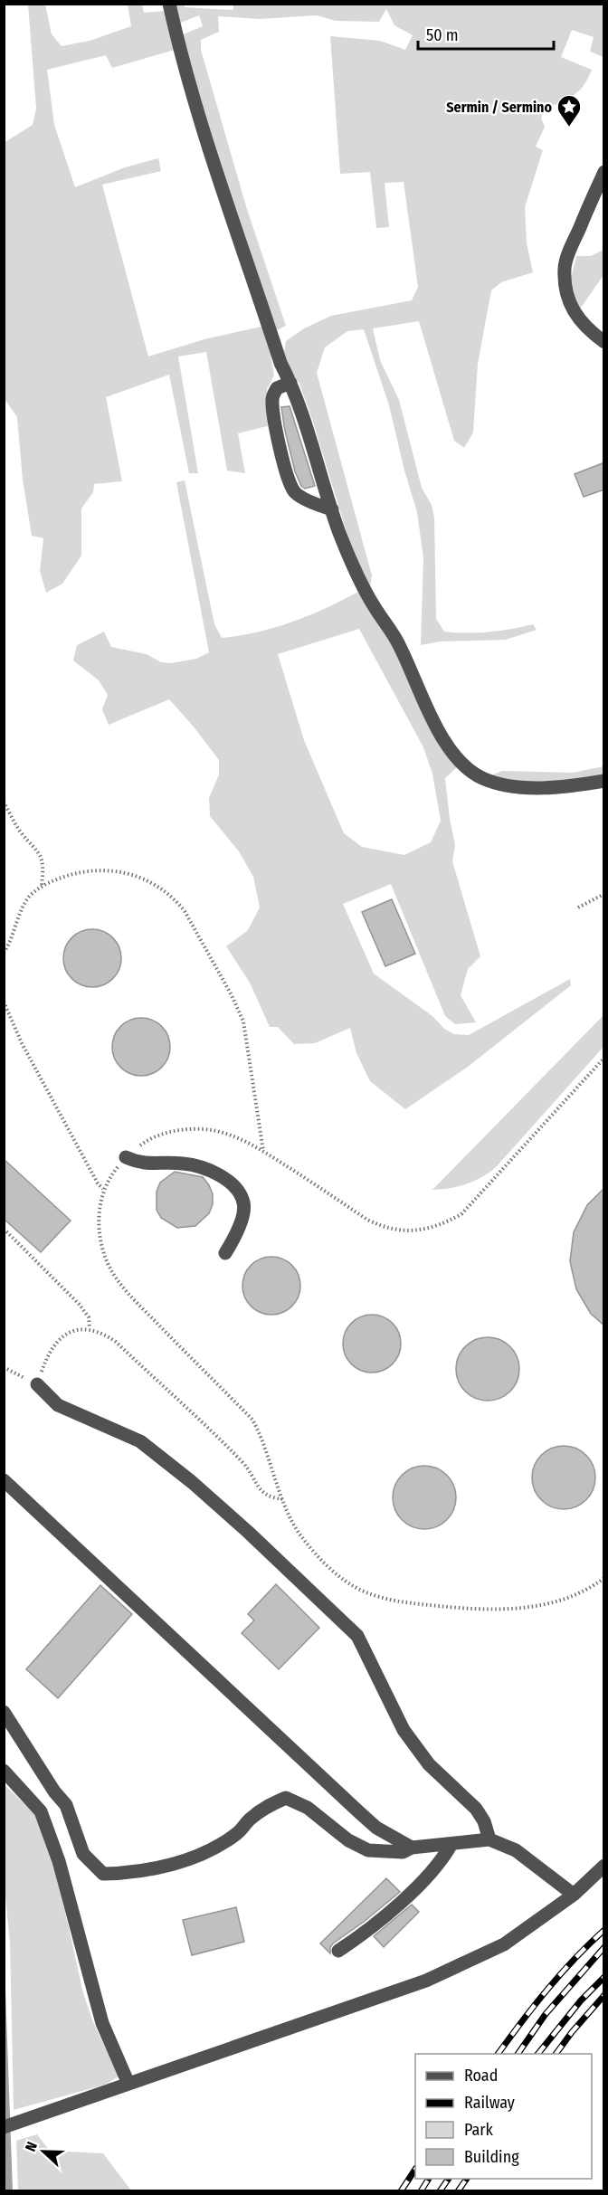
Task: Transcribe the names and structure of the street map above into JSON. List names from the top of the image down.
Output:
{
  "places": {
    "place": ["Sermin / Sermino"]
  },
  "legend": [
    "Road",
    "Railway",
    "Park",
    "Building"
  ],
  "scale_bar": "50 m",
  "north": "left"
}
